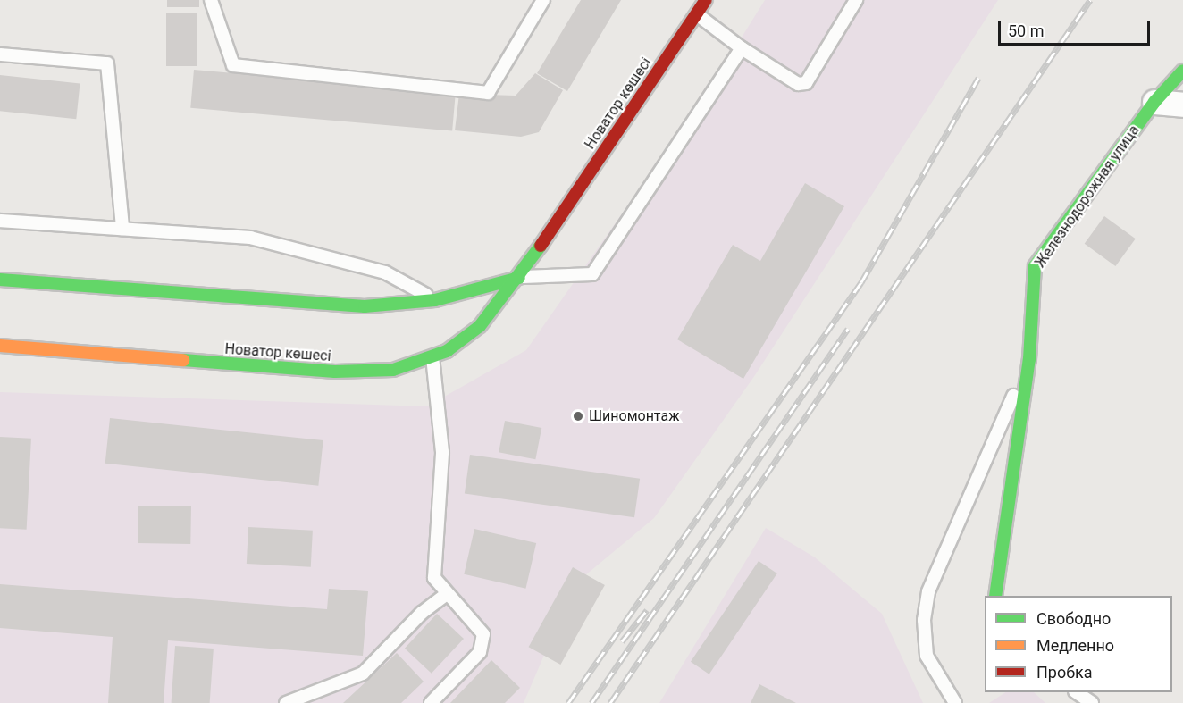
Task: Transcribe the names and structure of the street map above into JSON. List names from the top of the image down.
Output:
{
  "streets": {
    "main road": ["Новатор көшесі", "Железнодорожная улица"]
  },
  "places": ["Шиномонтаж"],
  "legend": ["Свободно", "Медленно", "Пробка"],
  "scale_bar": "50 m"
}
